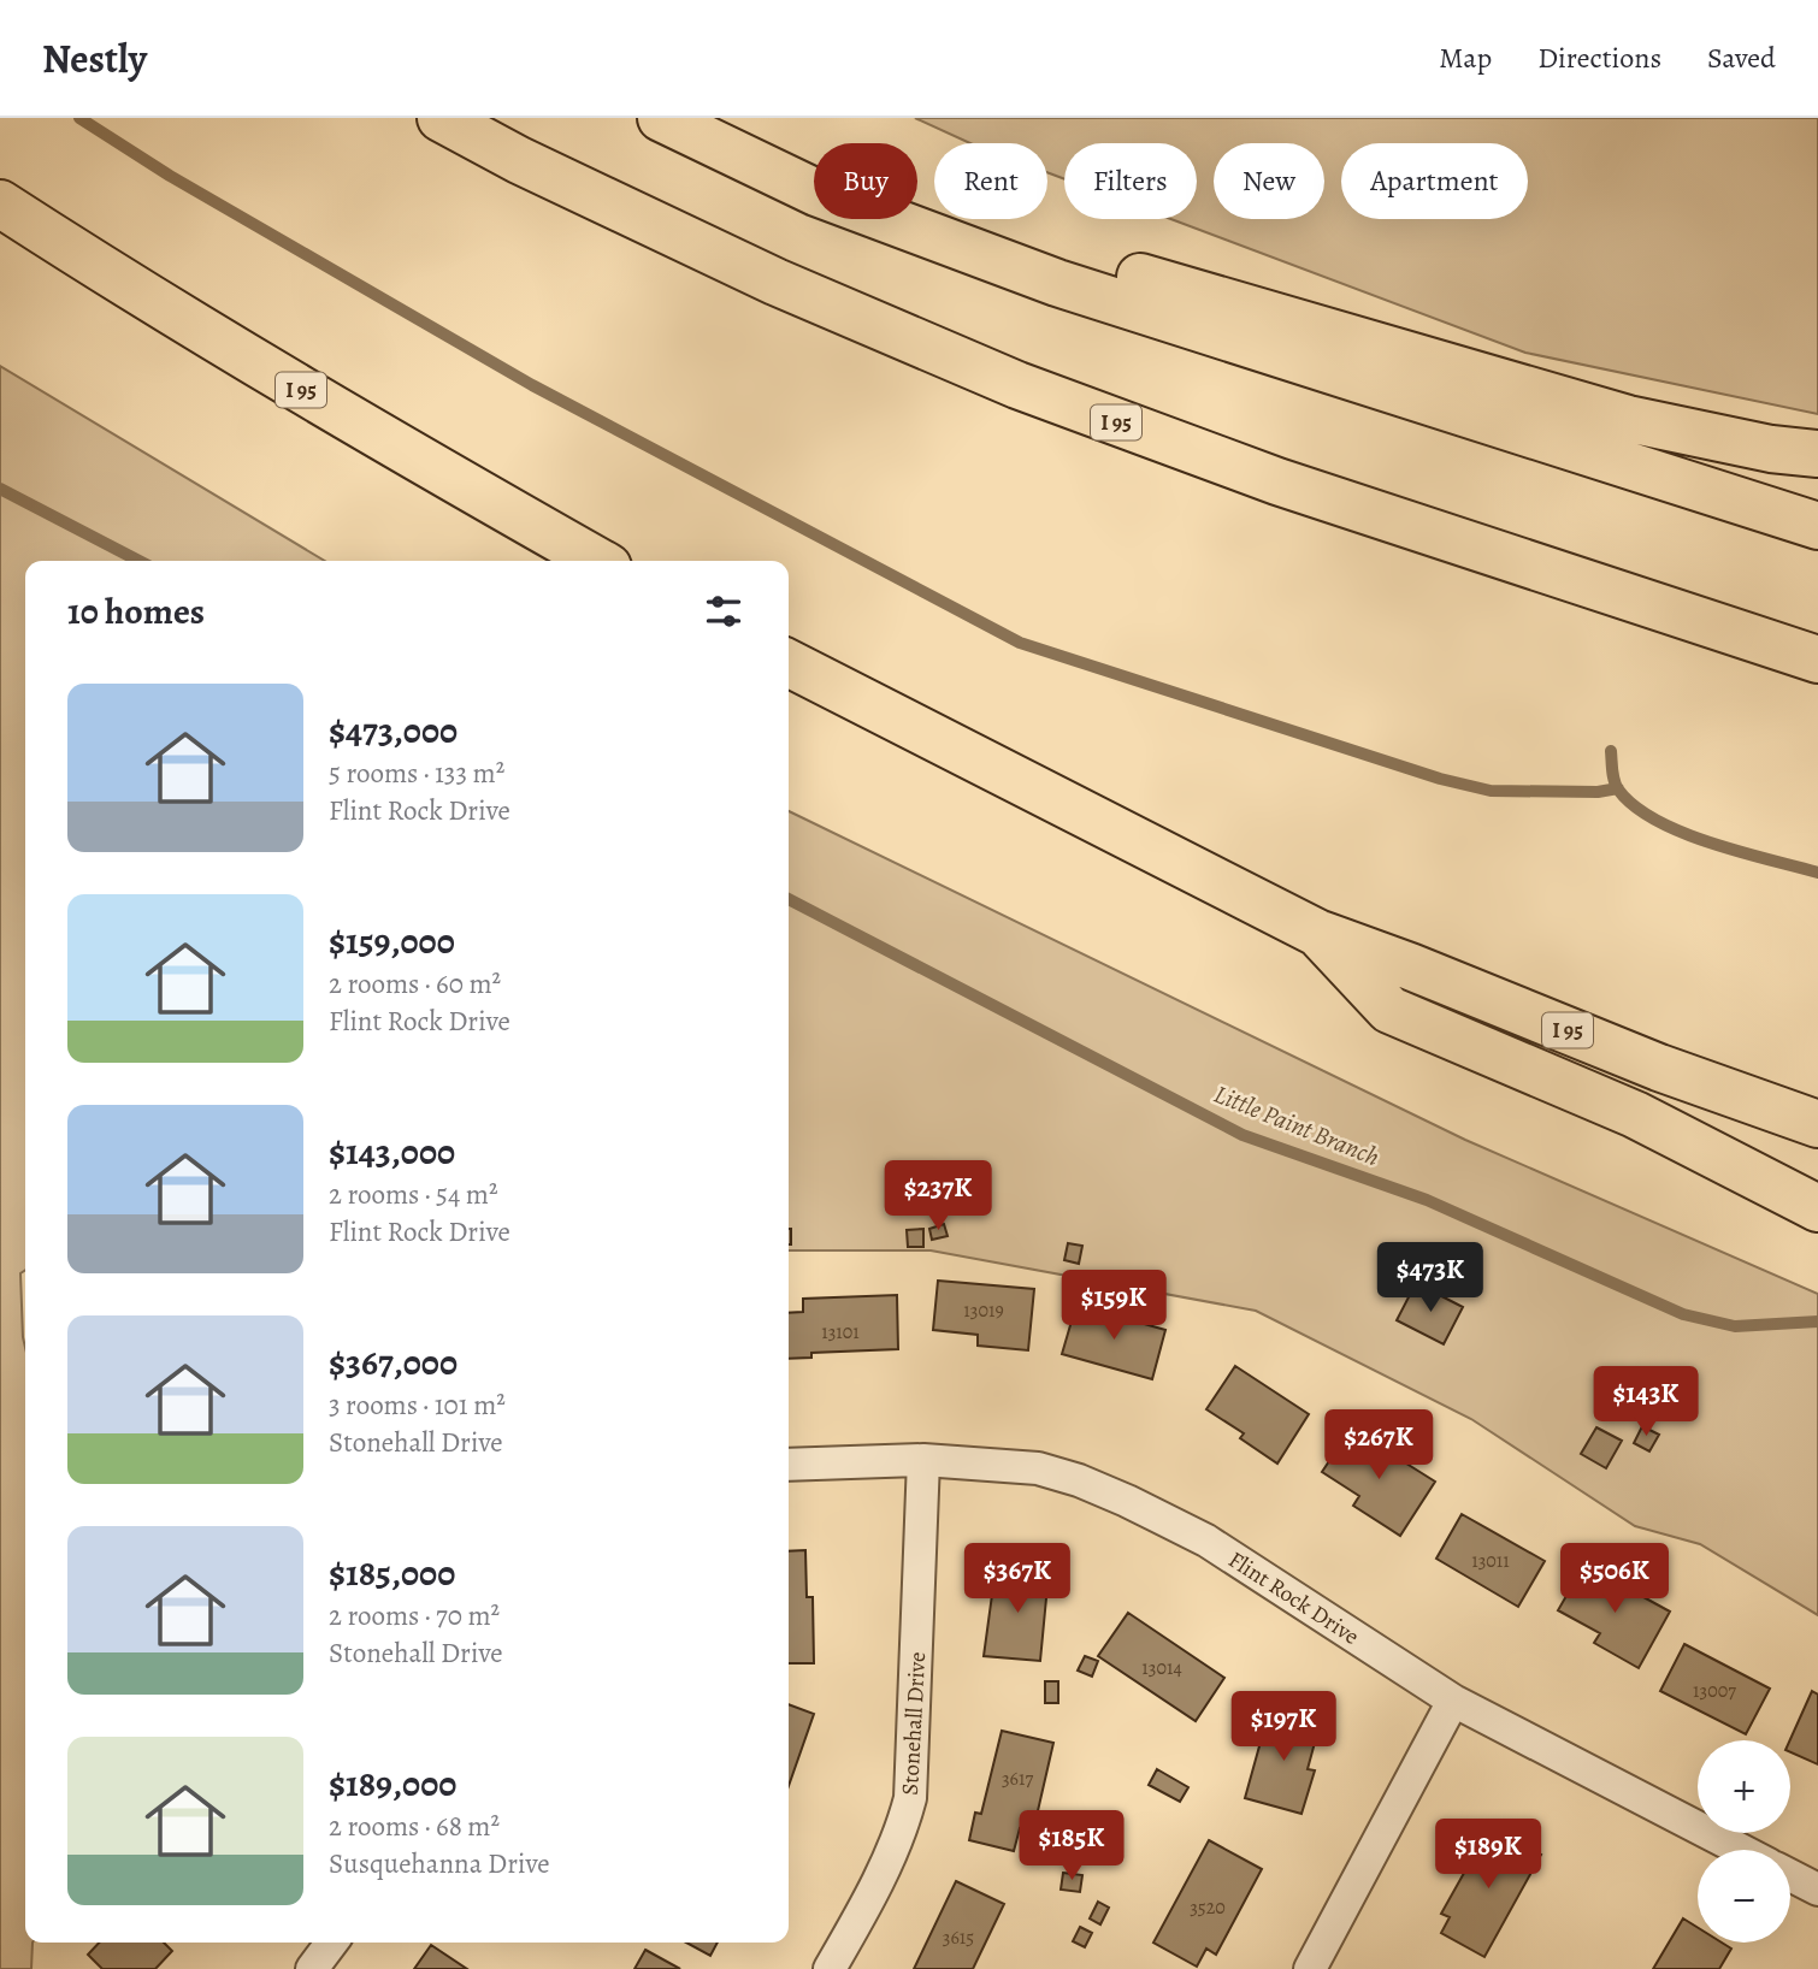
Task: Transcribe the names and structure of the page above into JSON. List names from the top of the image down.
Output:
{
  "streets": {
    "highway": ["I 95"],
    "street": ["Flint Rock Drive", "Stonehall Drive"]
  },
  "crossings": [
    ["Flint Rock Drive", "Stonehall Drive"]
  ],
  "water": ["Little Paint Branch"],
  "house_numbers": [
    "13019",
    "13101",
    "13011",
    "13014",
    "13007",
    "3617",
    "3520",
    "3615"
  ],
  "page": {
    "header": "Nestly",
    "nav": ["Map", "Directions", "Saved"],
    "chip": [
      "Buy",
      "Rent",
      "Filters",
      "New",
      "Apartment"
    ],
    "heading": "10 homes",
    "list": [
      {
        "name": "$473,000",
        "note": "5 rooms · 133 m² · Flint Rock Drive"
      },
      {
        "name": "$159,000",
        "note": "2 rooms · 60 m² · Flint Rock Drive"
      },
      {
        "name": "$143,000",
        "note": "2 rooms · 54 m² · Flint Rock Drive"
      },
      {
        "name": "$367,000",
        "note": "3 rooms · 101 m² · Stonehall Drive"
      },
      {
        "name": "$185,000",
        "note": "2 rooms · 70 m² · Stonehall Drive"
      },
      {
        "name": "$189,000",
        "note": "2 rooms · 68 m² · Susquehanna Drive"
      }
    ],
    "price": [
      "$237K",
      "$473K",
      "$159K",
      "$143K",
      "$267K",
      "$367K",
      "$506K",
      "$197K",
      "$185K",
      "$189K"
    ],
    "map_buttons": ["+", "−"]
  }
}
